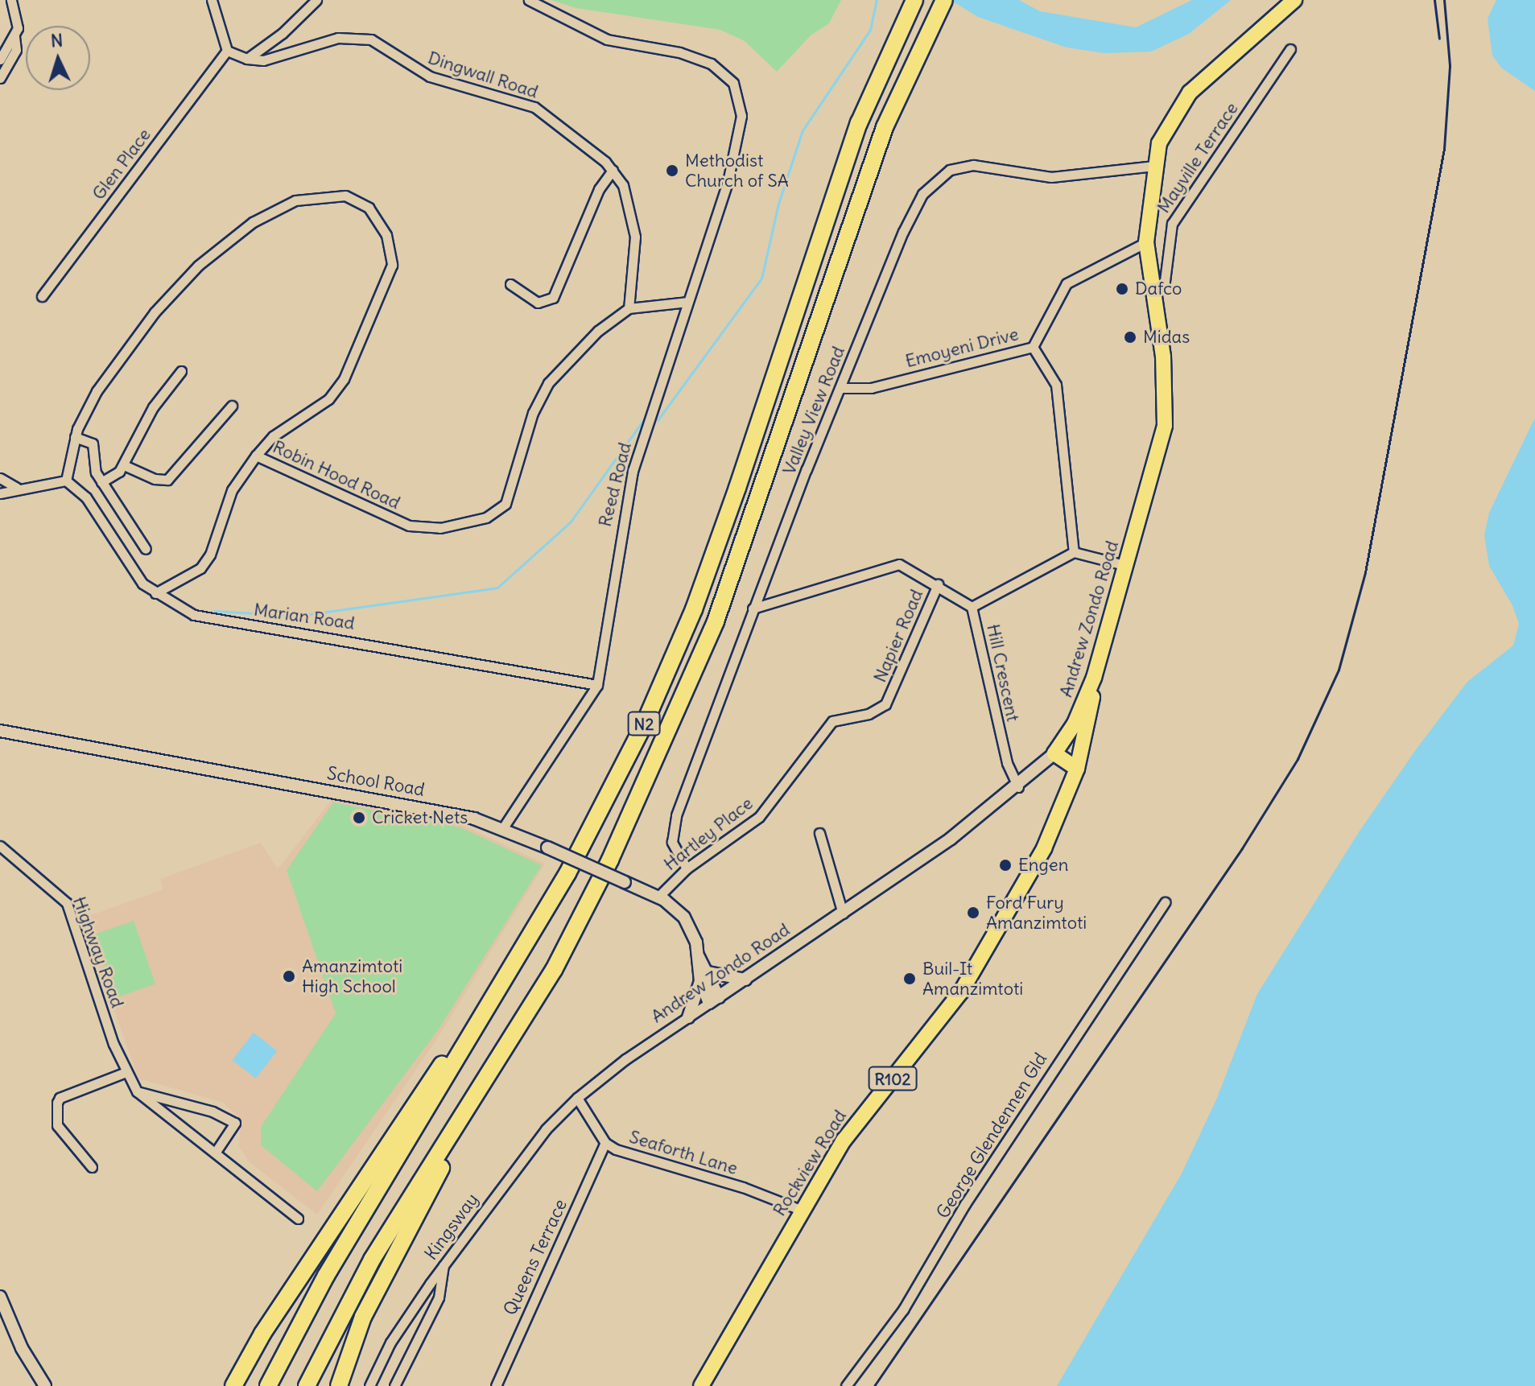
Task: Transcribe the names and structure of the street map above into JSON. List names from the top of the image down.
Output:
{
  "streets": {
    "highway": ["N2"],
    "main road": ["Andrew Zondo Road", "R102", "Rockview Road"],
    "street": [
      "Dingwall Road",
      "Mayville Terrace",
      "Glen Place",
      "Emoyeni Drive",
      "Valley View Road",
      "Robin Hood Road",
      "Reed Road",
      "Marian Road",
      "Napier Road",
      "Hill Crescent",
      "School Road",
      "Hartley Place",
      "Highway Road",
      "George Glendennen Gld",
      "Seaforth Lane",
      "Kingsway",
      "Queens Terrace"
    ]
  },
  "crossings": [
    ["Dingwall Road", "Robin Hood Road"],
    ["Mayville Terrace", "Andrew Zondo Road"],
    ["Emoyeni Drive", "Valley View Road"],
    ["Valley View Road", "Andrew Zondo Road"],
    ["Valley View Road", "Hill Crescent"],
    ["Valley View Road", "Hartley Place"],
    ["Reed Road", "Marian Road"],
    ["Reed Road", "School Road"],
    ["Andrew Zondo Road", "Hill Crescent"],
    ["Andrew Zondo Road", "School Road"],
    ["Andrew Zondo Road", "Seaforth Lane"],
    ["Andrew Zondo Road", "Rockview Road"],
    ["Andrew Zondo Road", "Kingsway"],
    ["Napier Road", "Hill Crescent"],
    ["Napier Road", "Hartley Place"],
    ["School Road", "Hartley Place"],
    ["Seaforth Lane", "Rockview Road"],
    ["Seaforth Lane", "Kingsway"],
    ["Seaforth Lane", "Queens Terrace"]
  ],
  "places": [
    "Methodist Church of SA",
    "Dafco",
    "Midas",
    "Cricket Nets",
    "Engen",
    "Ford Fury Amanzimtoti",
    "Amanzimtoti High School",
    "Buil-It Amanzimtoti"
  ],
  "north": "top"
}
